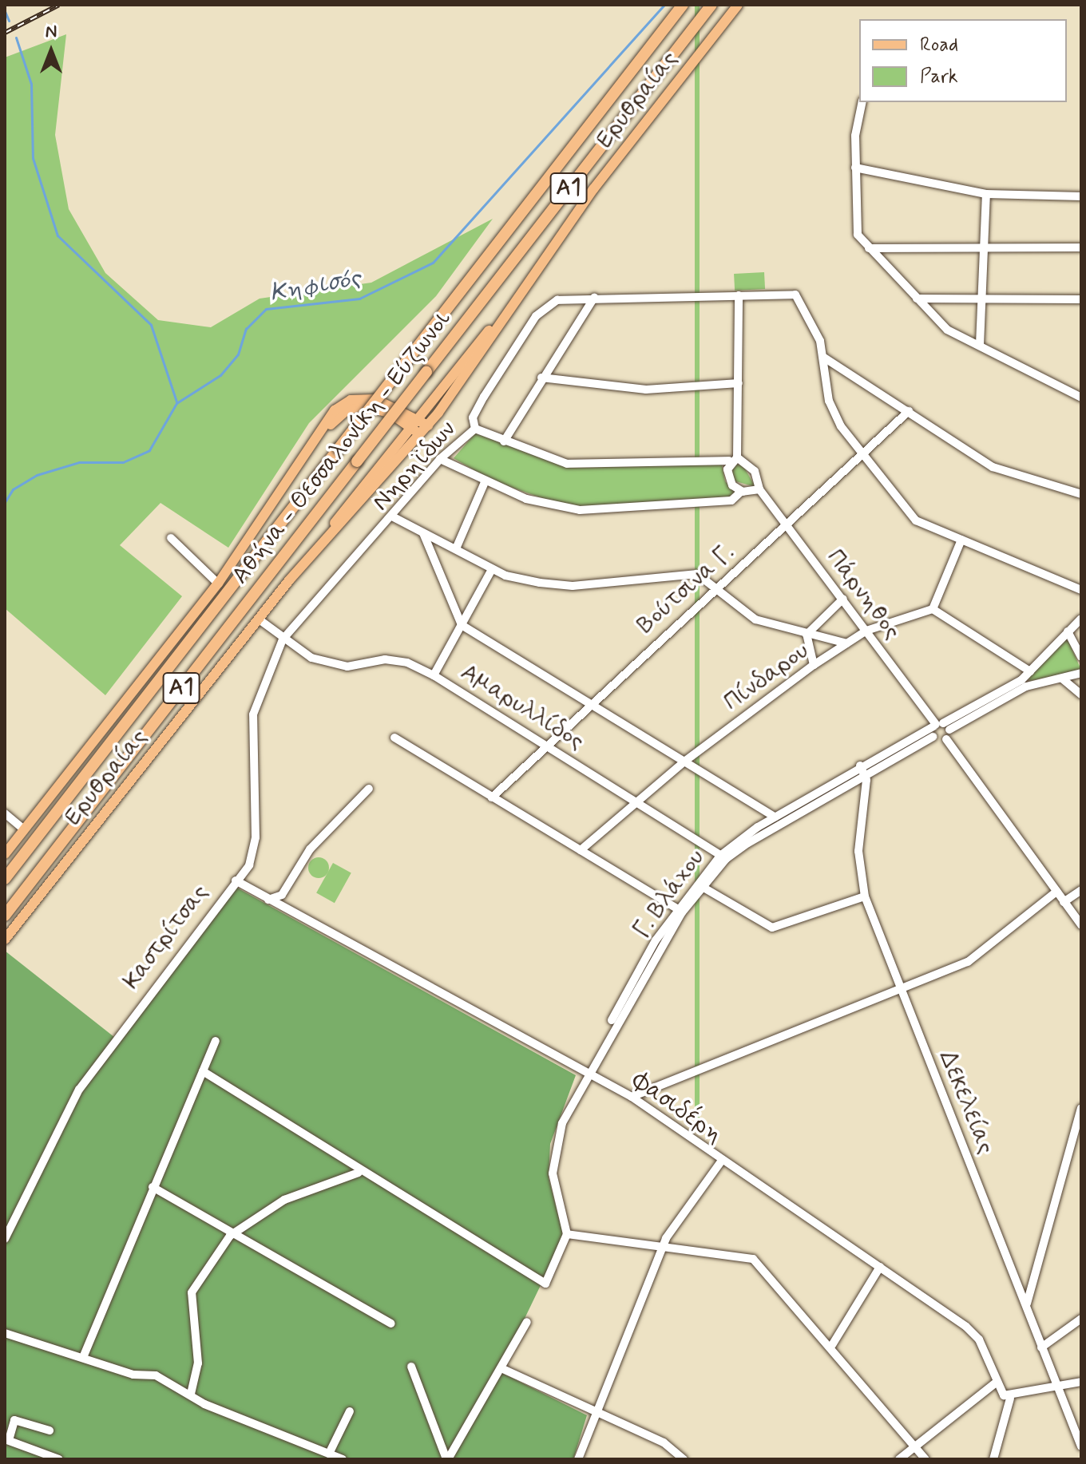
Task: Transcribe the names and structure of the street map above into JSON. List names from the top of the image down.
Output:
{
  "streets": {
    "highway": ["Α1", "Αθήνα - Θεσσαλονίκη - Εύζωνοι"],
    "main road": ["Ερυθραίας"],
    "street": [
      "Νηρηϊδων",
      "Βούτσινα Γ.",
      "Πάρνηθος",
      "Πίνδαρου",
      "Αμαρυλλίδος",
      "Γ. Βλάχου",
      "Καστρίτσας",
      "Δεκελείας",
      "Φασιδέρη"
    ]
  },
  "crossings": [
    ["Ερυθραίας", "Αμαρυλλίδος"],
    ["Νηρηϊδων", "Πάρνηθος"],
    ["Νηρηϊδων", "Αμαρυλλίδος"],
    ["Νηρηϊδων", "Καστρίτσας"],
    ["Βούτσινα Γ.", "Πάρνηθος"],
    ["Βούτσινα Γ.", "Αμαρυλλίδος"],
    ["Πάρνηθος", "Πίνδαρου"],
    ["Πάρνηθος", "Γ. Βλάχου"],
    ["Πίνδαρου", "Αμαρυλλίδος"],
    ["Αμαρυλλίδος", "Γ. Βλάχου"],
    ["Αμαρυλλίδος", "Καστρίτσας"],
    ["Γ. Βλάχου", "Δεκελείας"],
    ["Γ. Βλάχου", "Φασιδέρη"],
    ["Καστρίτσας", "Φασιδέρη"]
  ],
  "water": ["Κηφισός"],
  "legend": ["Road", "Park"],
  "north": "top"
}
